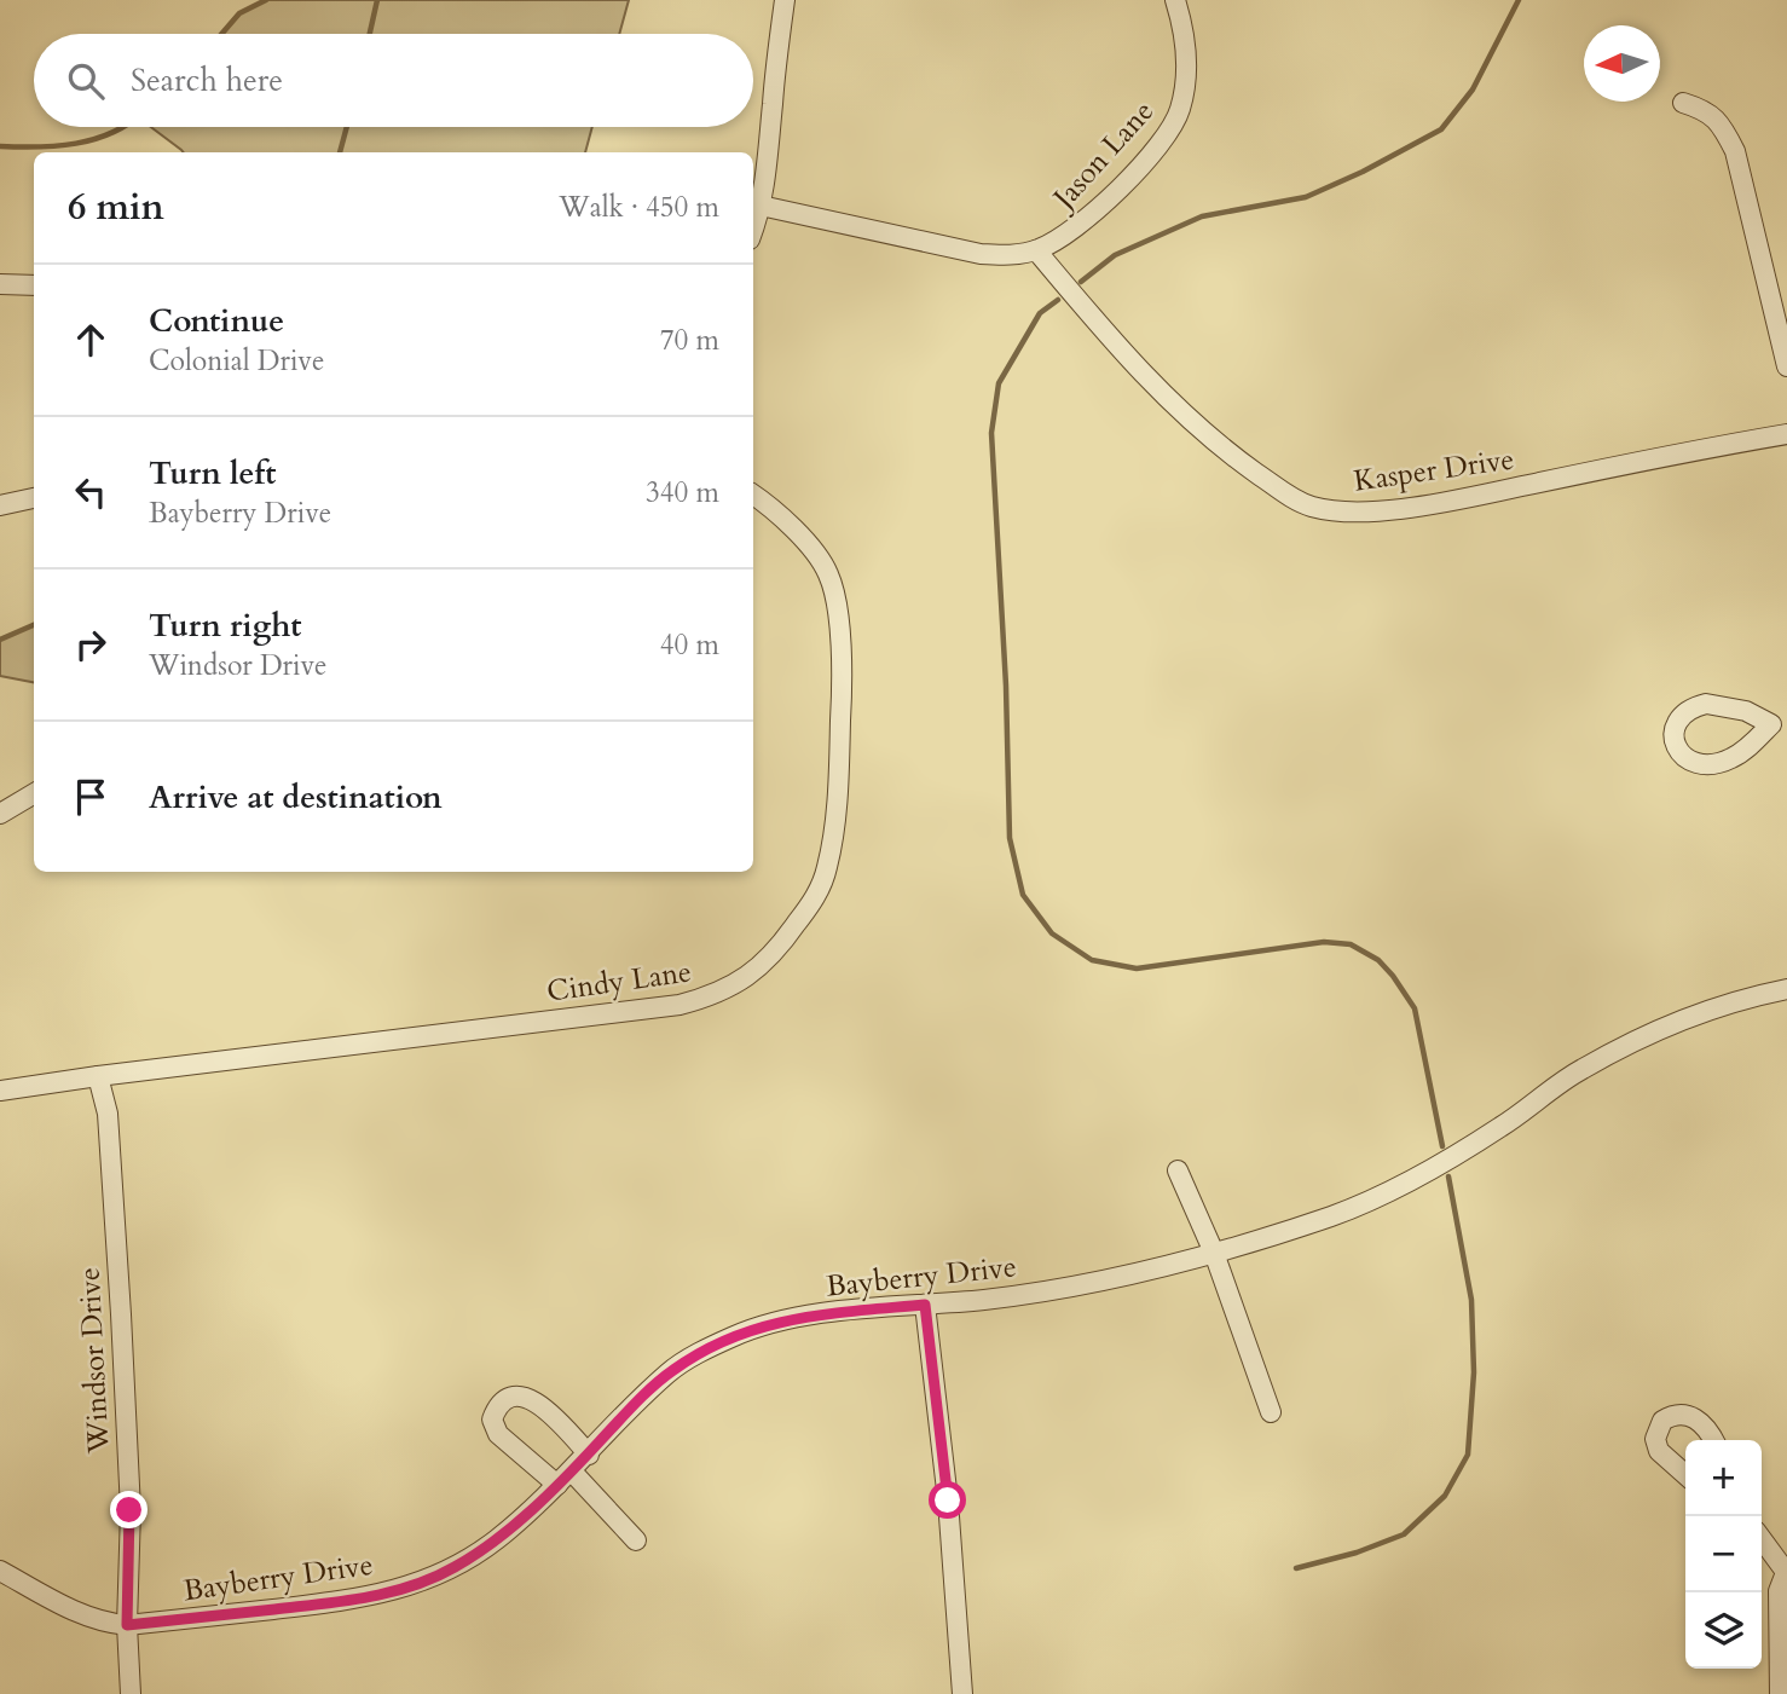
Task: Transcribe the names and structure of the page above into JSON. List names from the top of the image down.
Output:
{
  "streets": {
    "street": [
      "Jason Lane",
      "Kasper Drive",
      "Cindy Lane",
      "Bayberry Drive",
      "Windsor Drive"
    ]
  },
  "crossings": [
    ["Jason Lane", "Kasper Drive"],
    ["Cindy Lane", "Windsor Drive"],
    ["Bayberry Drive", "Windsor Drive"]
  ],
  "north": "left",
  "page": {
    "search": "Search here",
    "heading": ["6 min", "Walk · 450 m"],
    "list": [
      ["Continue", "Colonial Drive", "70 m"],
      ["Turn left", "Bayberry Drive", "340 m"],
      ["Turn right", "Windsor Drive", "40 m"],
      "Arrive at destination"
    ],
    "map_buttons": ["+", "−"]
  }
}
